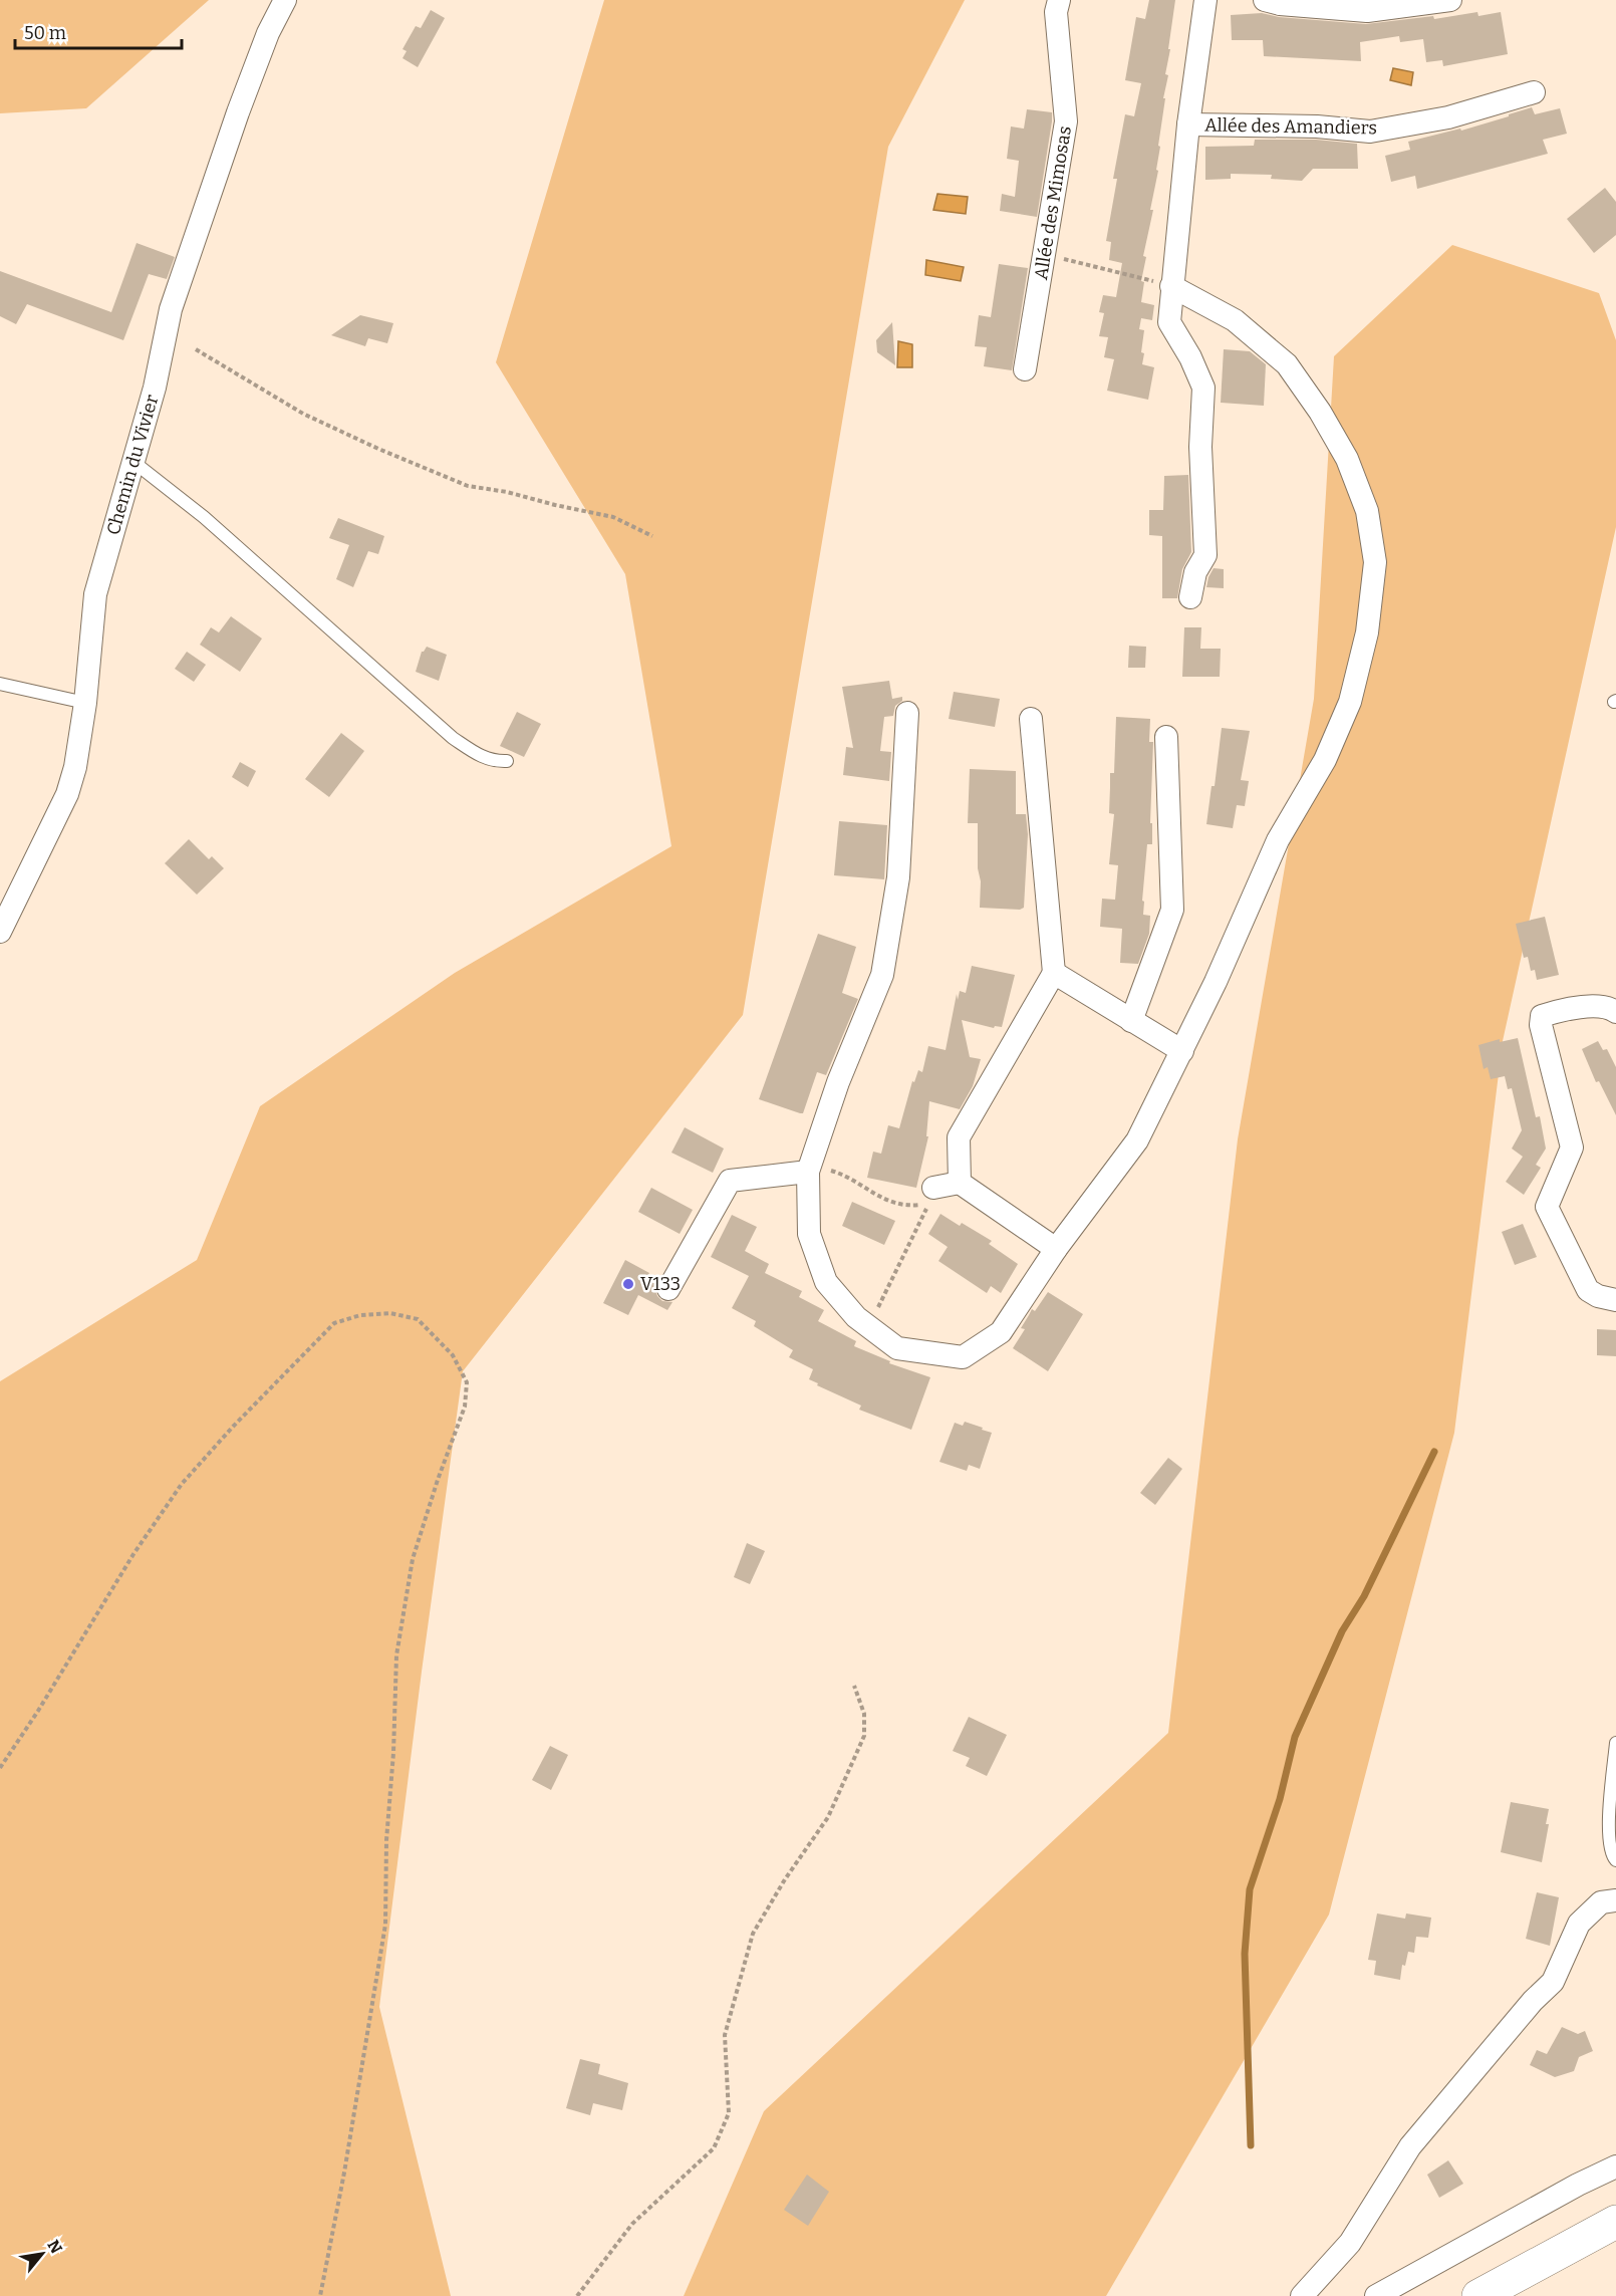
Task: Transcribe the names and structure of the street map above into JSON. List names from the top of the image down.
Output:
{
  "streets": {
    "street": ["Allée des Amandiers", "Allée des Mimosas", "Chemin du Vivier"]
  },
  "places": ["V133"],
  "scale_bar": "50 m",
  "north": "top right"
}
